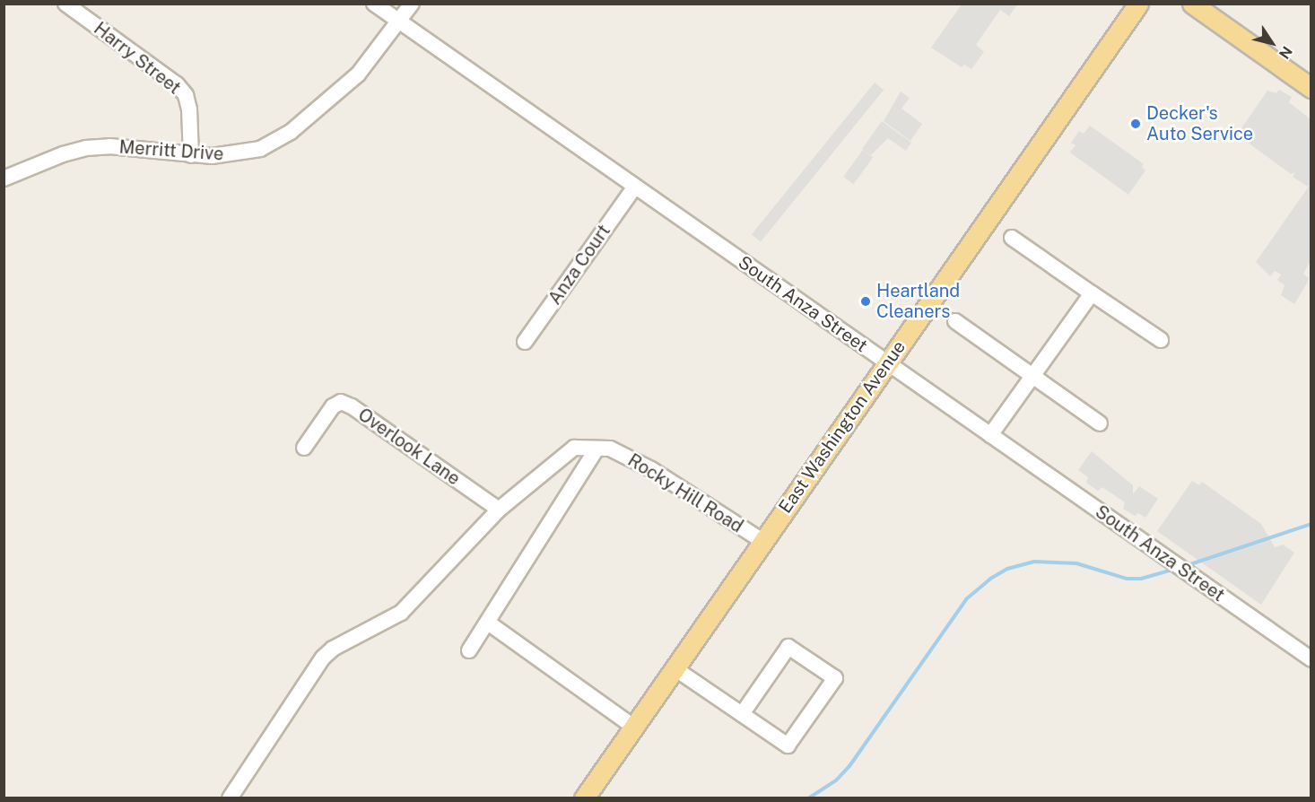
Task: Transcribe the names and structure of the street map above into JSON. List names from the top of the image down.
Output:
{
  "streets": {
    "main road": ["East Washington Avenue"],
    "street": [
      "Harry Street",
      "Merritt Drive",
      "Anza Court",
      "South Anza Street",
      "Overlook Lane",
      "Rocky Hill Road"
    ]
  },
  "crossings": [
    ["Harry Street", "Merritt Drive"],
    ["Merritt Drive", "South Anza Street"],
    ["Anza Court", "South Anza Street"],
    ["South Anza Street", "East Washington Avenue"],
    ["East Washington Avenue", "Rocky Hill Road"],
    ["Overlook Lane", "Rocky Hill Road"]
  ],
  "places": ["Decker's Auto Service", "Heartland Cleaners"],
  "north": "bottom right"
}
